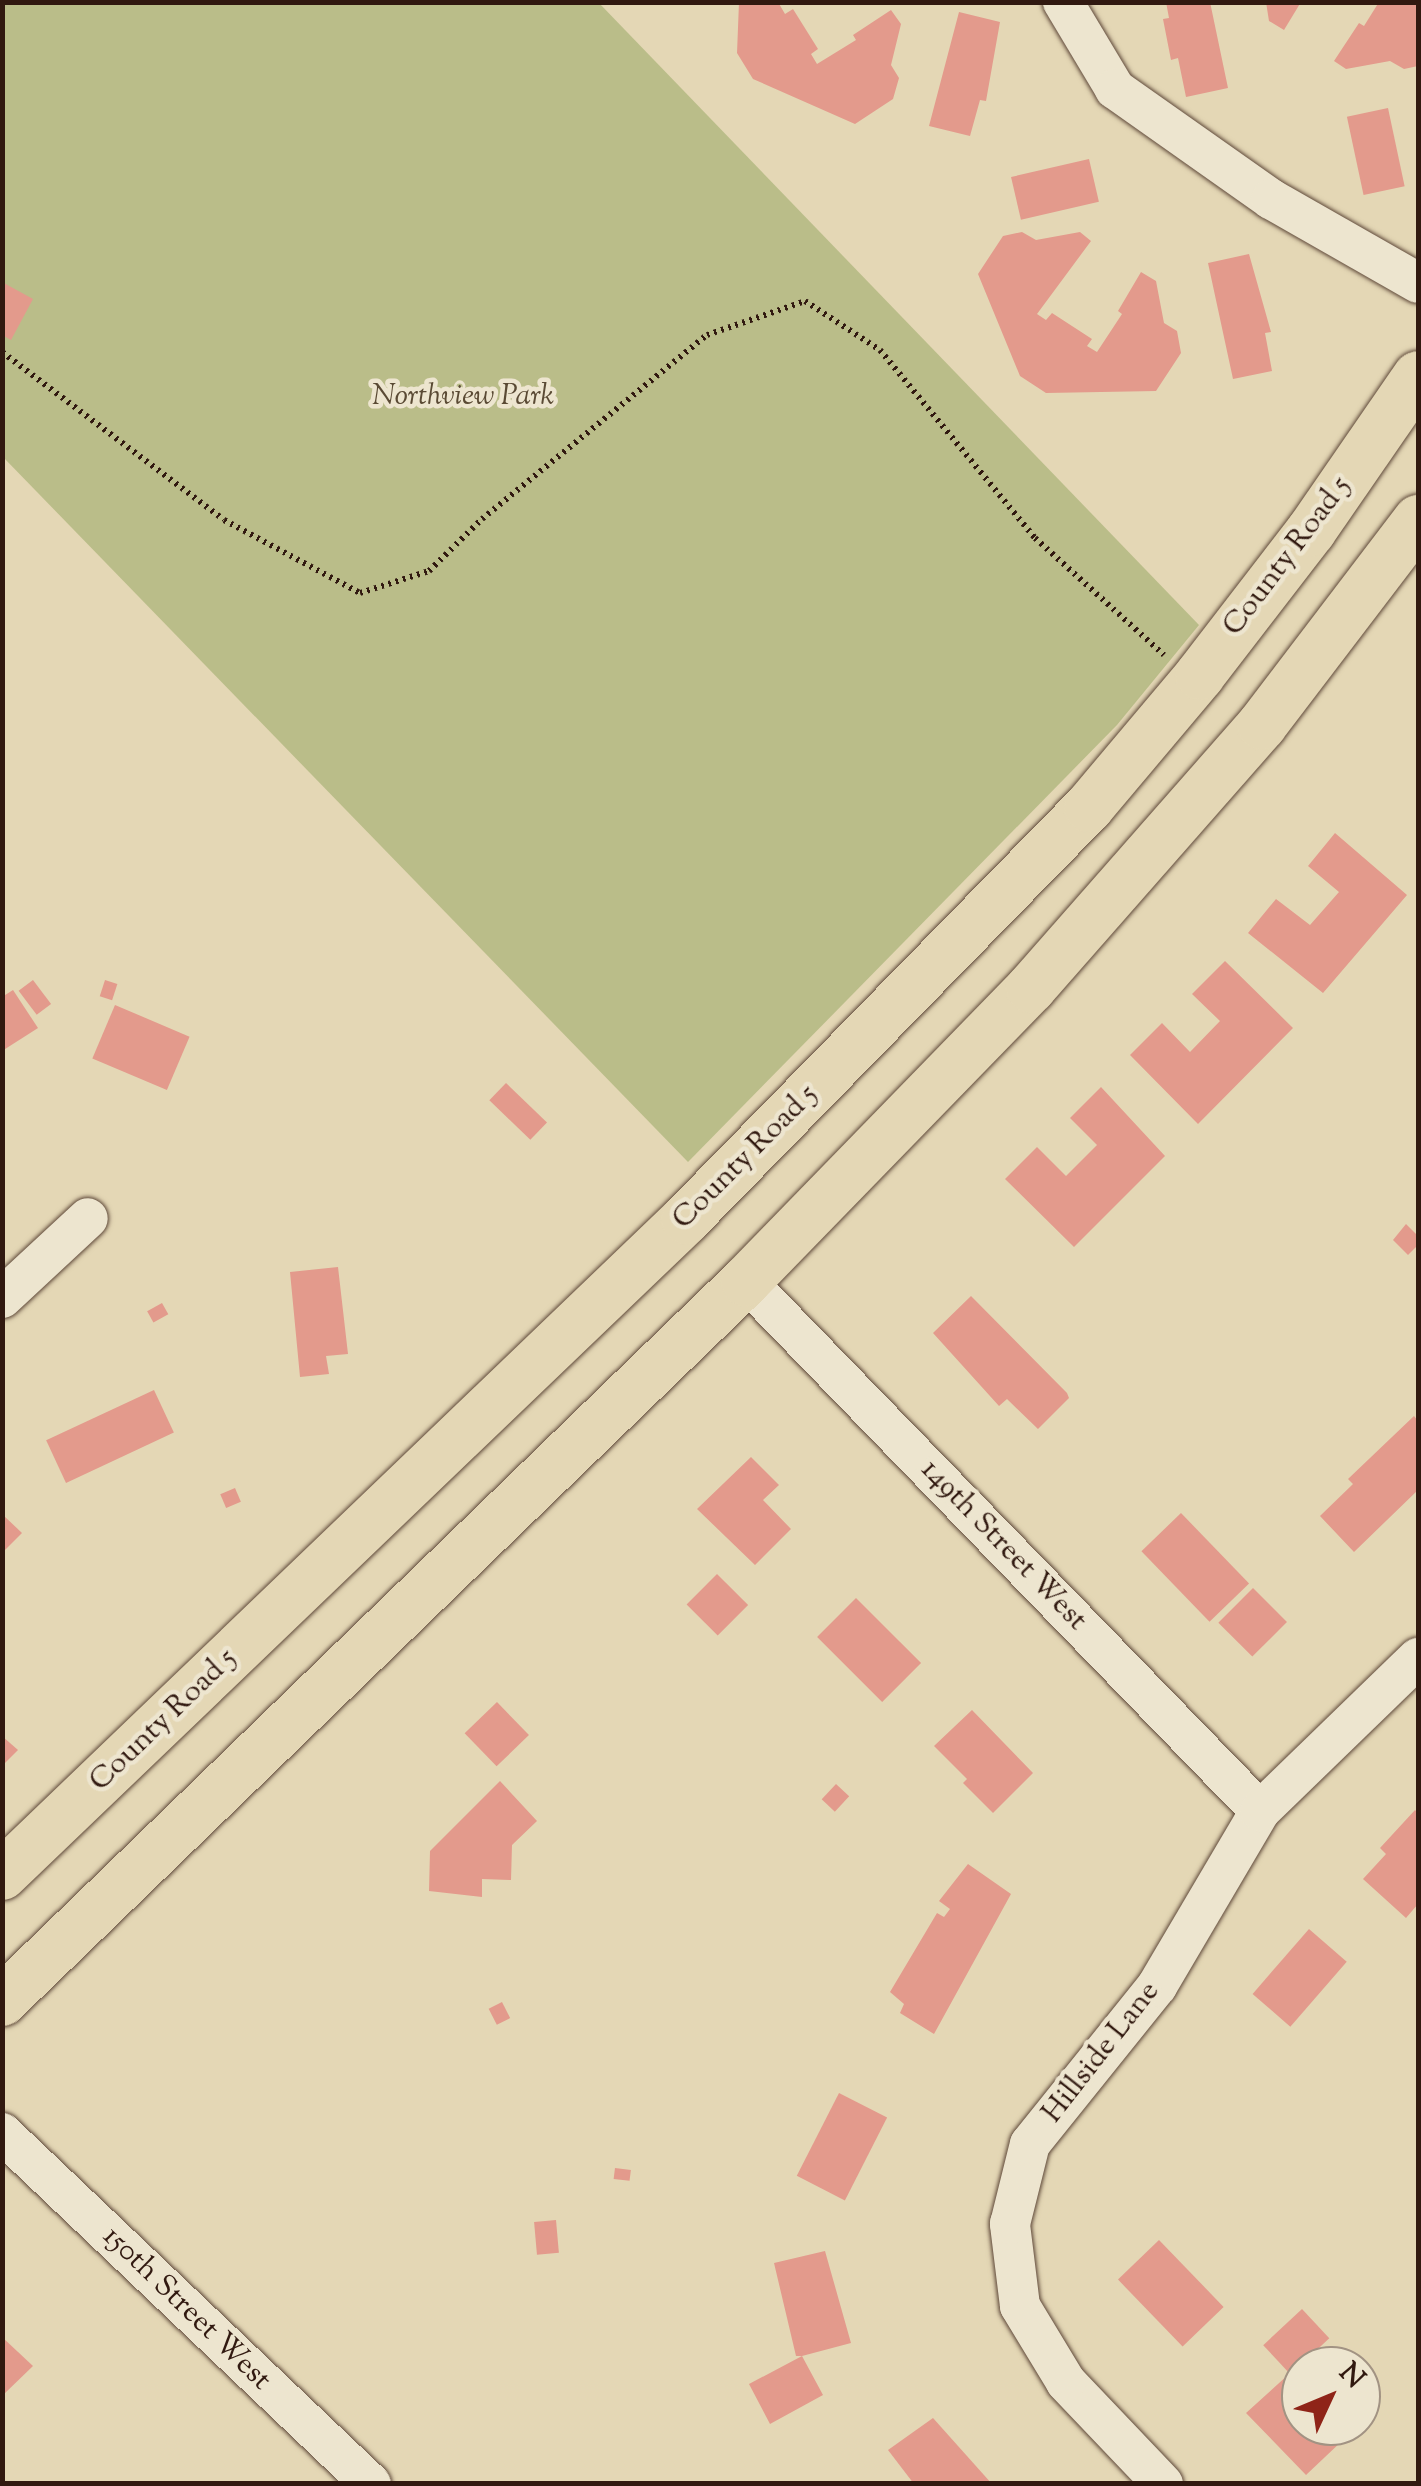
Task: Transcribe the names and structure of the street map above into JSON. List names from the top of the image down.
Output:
{
  "streets": {
    "main road": ["County Road 5"],
    "street": ["149th Street West", "Hillside Lane", "150th Street West"]
  },
  "crossings": [
    ["149th Street West", "Hillside Lane"]
  ],
  "parks": ["Northview Park"],
  "north": "top right"
}
